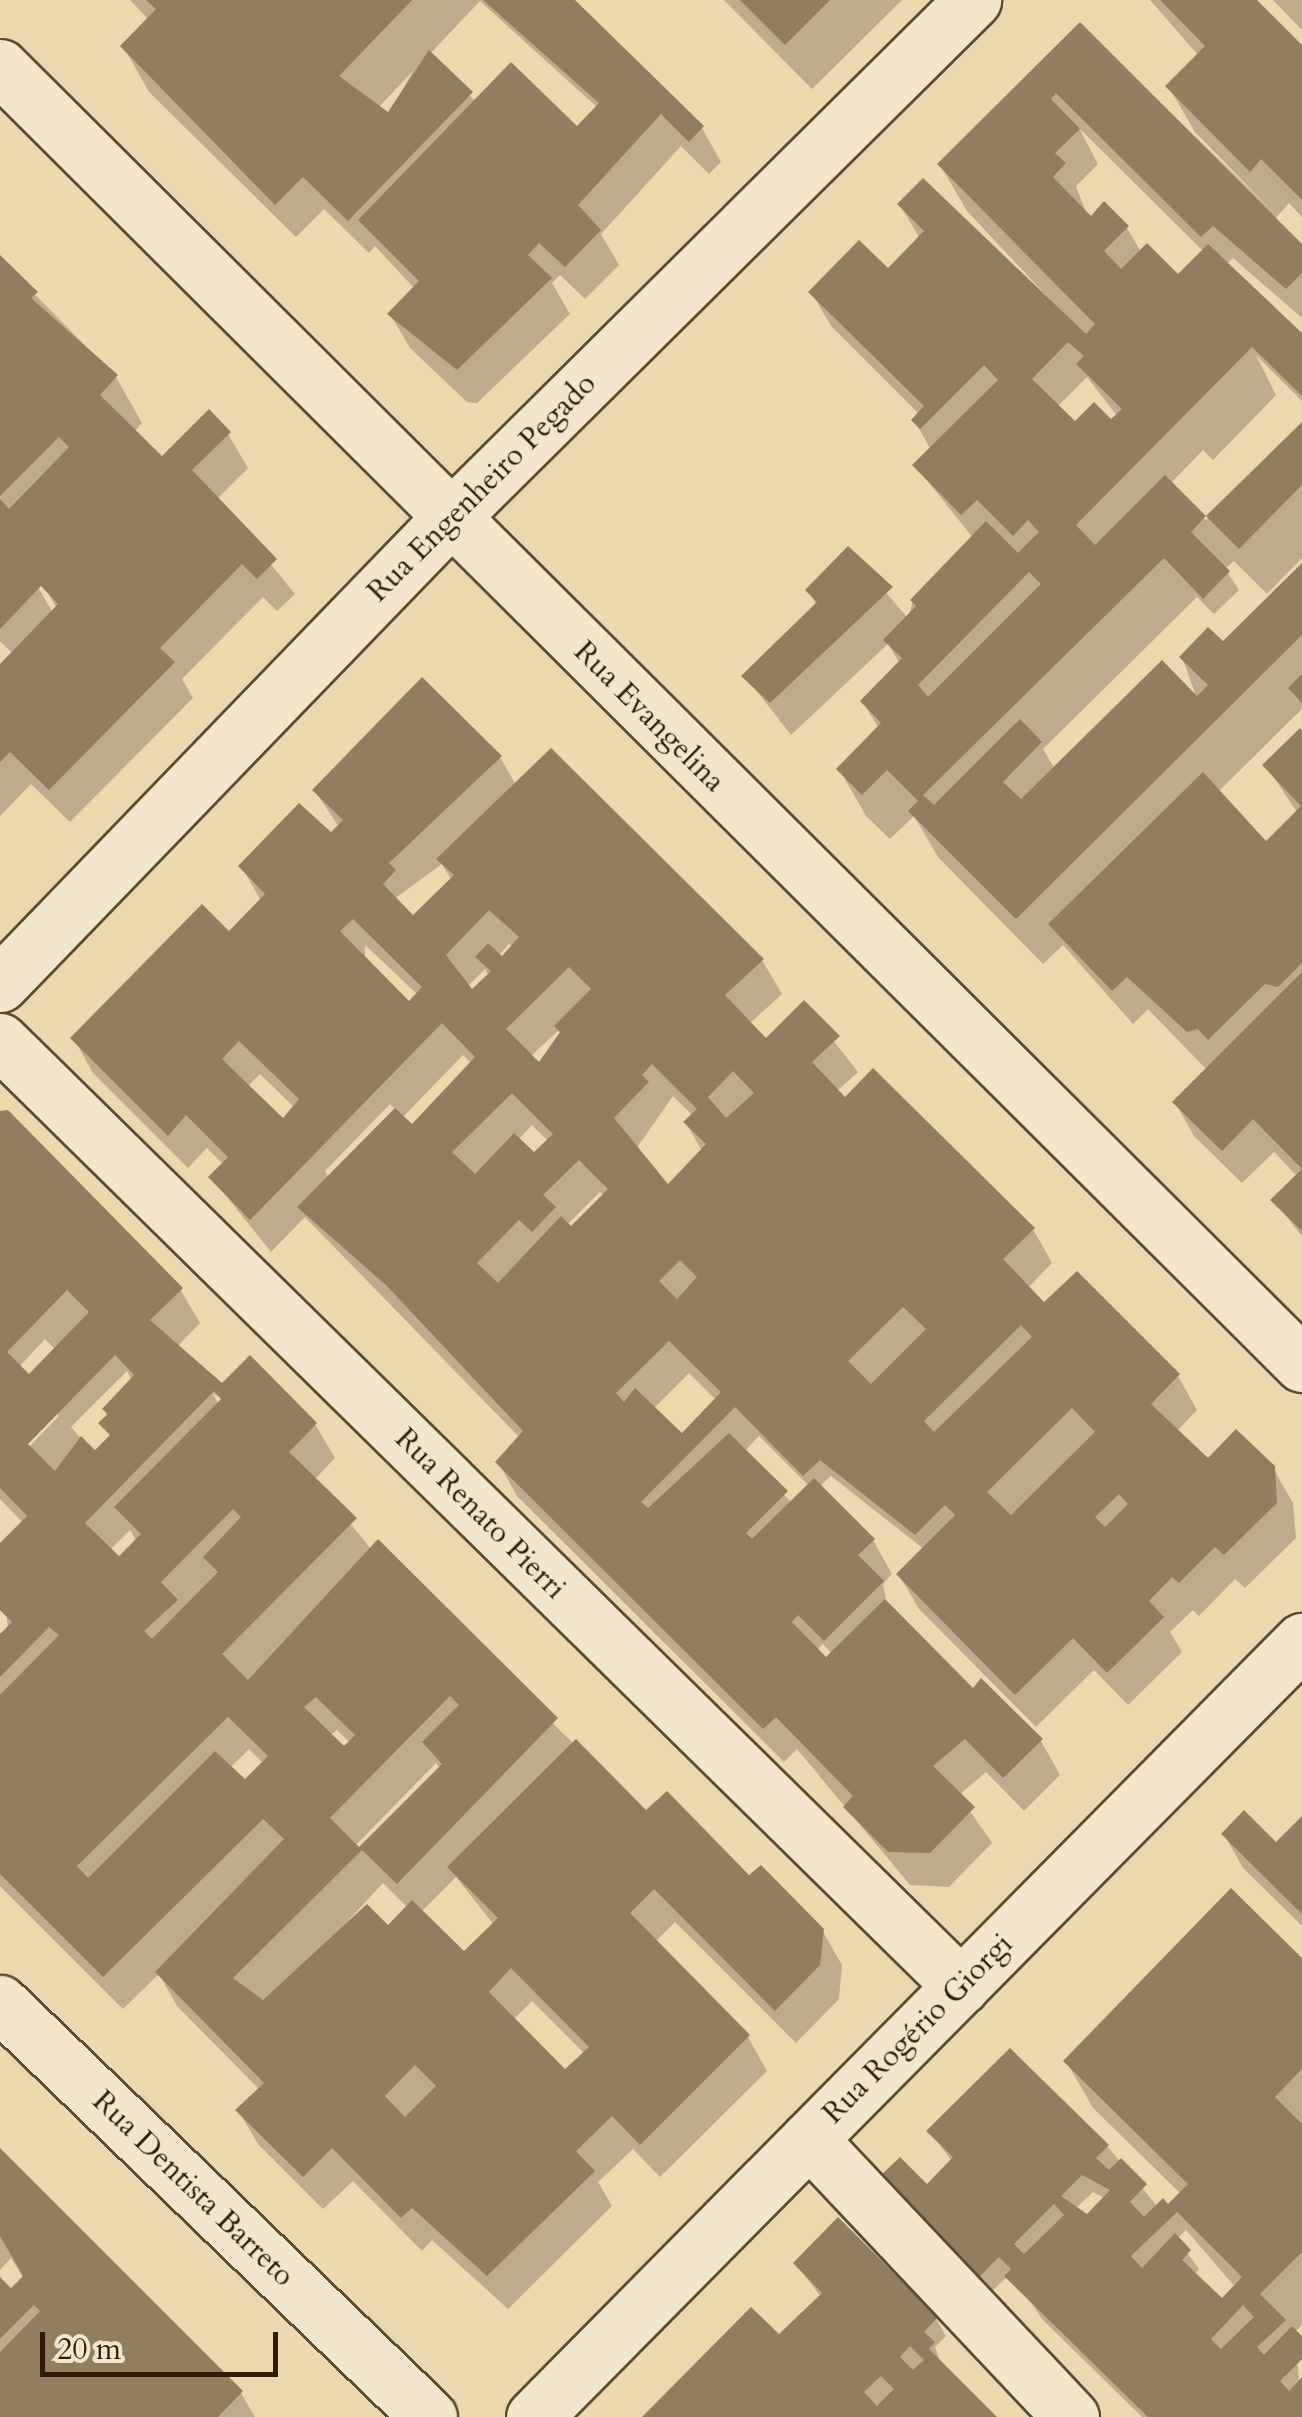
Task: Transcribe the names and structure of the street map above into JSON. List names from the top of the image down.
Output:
{
  "streets": {
    "street": [
      "Rua Engenheiro Pegado",
      "Rua Evangelina",
      "Rua Renato Pierri",
      "Rua Rogério Giorgi",
      "Rua Dentista Barreto"
    ]
  },
  "crossings": [
    ["Rua Engenheiro Pegado", "Rua Evangelina"],
    ["Rua Renato Pierri", "Rua Rogério Giorgi"]
  ],
  "scale_bar": "20 m"
}
